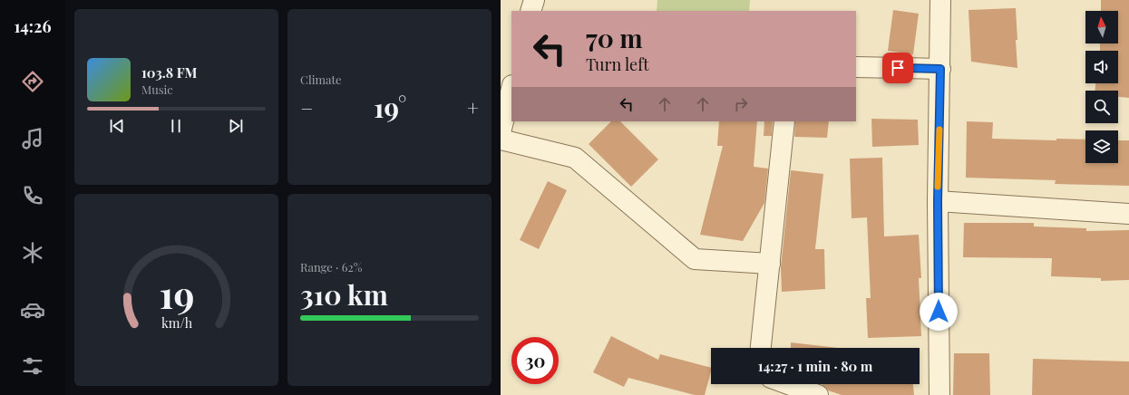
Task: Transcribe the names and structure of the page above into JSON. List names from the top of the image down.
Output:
{
  "north": "top",
  "page": {
    "tabs": "14:26",
    "tile": [
      "Climate",
      ["Range · 62%", "310 km"]
    ],
    "turn": ["70 m", "Turn left"],
    "song": ["103.8 FM", "Music"],
    "heat": ["−", "19°", "+"],
    "limit": "30",
    "trip": "14:27 · 1 min · 80 m",
    "gauge": ["19", "km/h"]
  }
}
